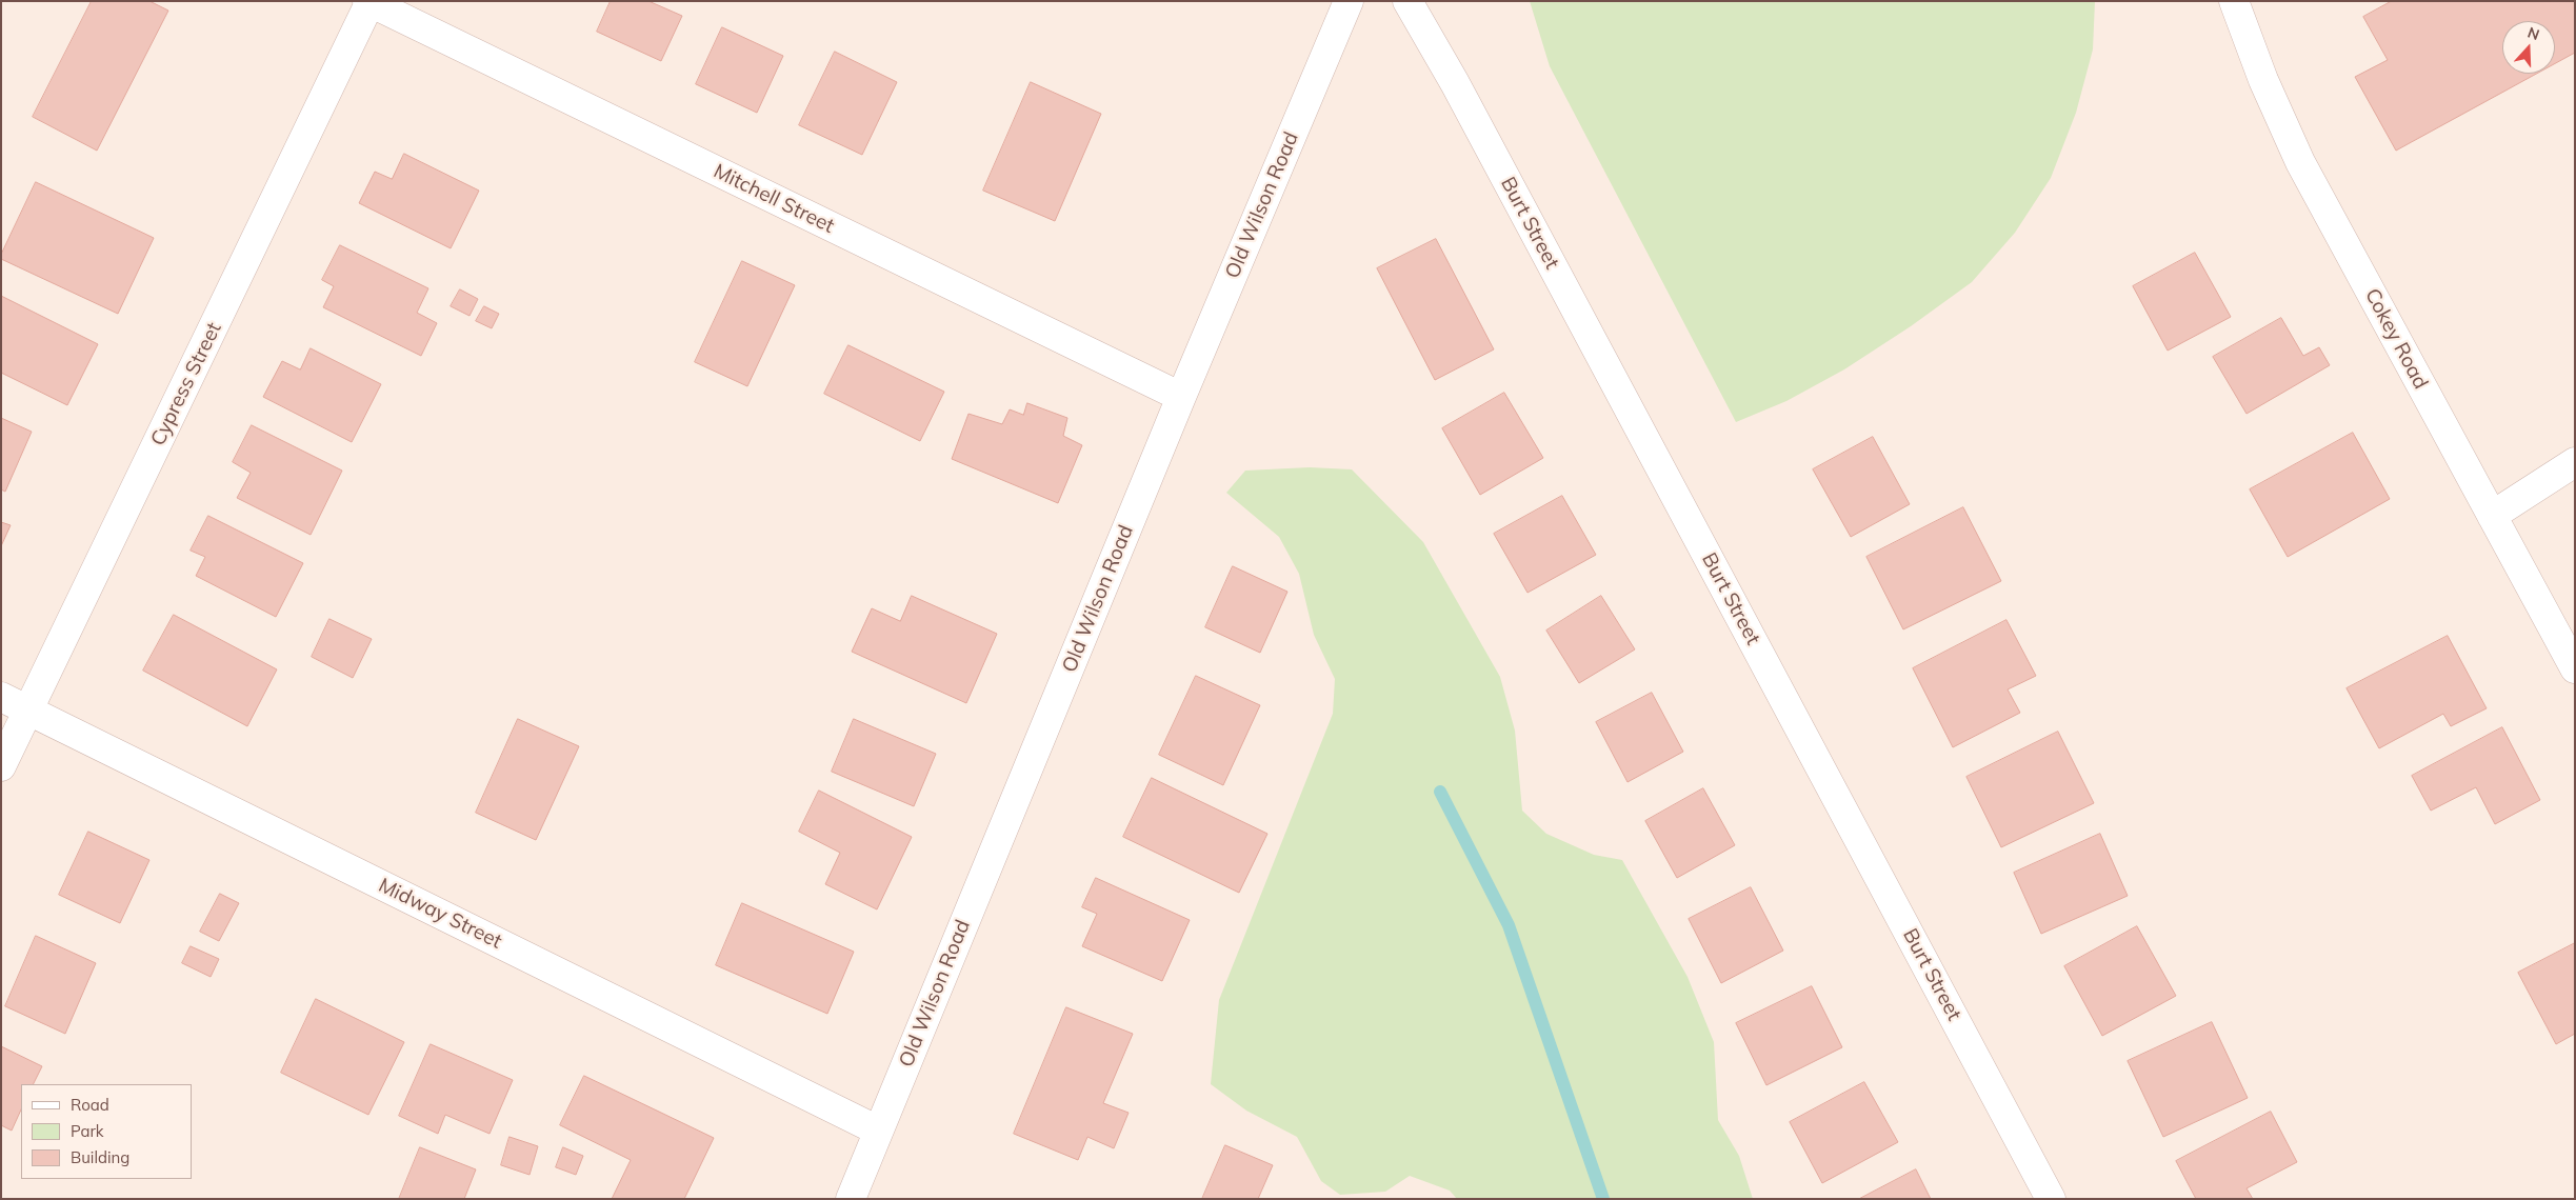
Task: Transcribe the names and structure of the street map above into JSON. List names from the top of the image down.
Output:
{
  "streets": {
    "street": [
      "Mitchell Street",
      "Old Wilson Road",
      "Burt Street",
      "Cokey Road",
      "Cypress Street",
      "Midway Street"
    ]
  },
  "crossings": [
    ["Mitchell Street", "Old Wilson Road"],
    ["Mitchell Street", "Cypress Street"],
    ["Old Wilson Road", "Midway Street"],
    ["Cypress Street", "Midway Street"]
  ],
  "legend": ["Road", "Park", "Building"],
  "north": "top"
}
